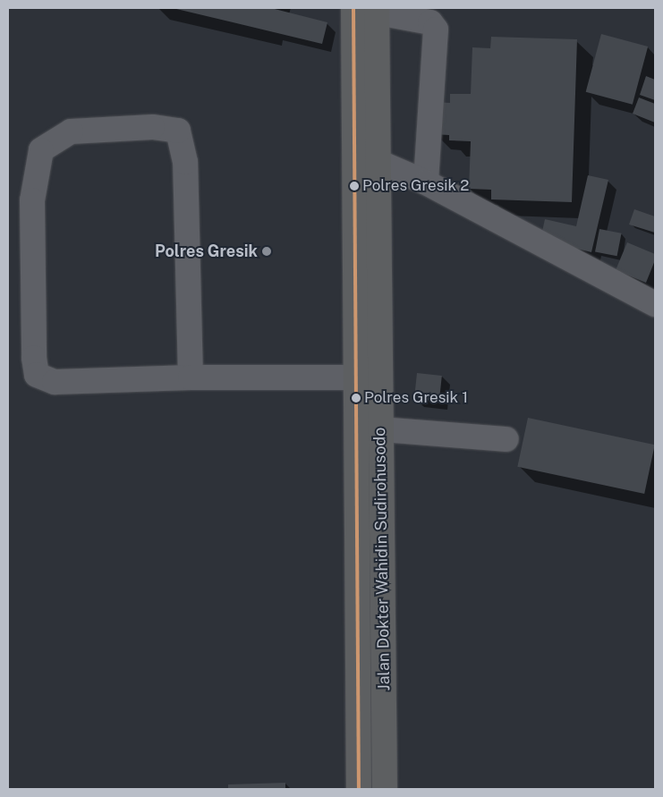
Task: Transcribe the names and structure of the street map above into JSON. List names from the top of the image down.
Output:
{
  "streets": {
    "highway": ["Jalan Dokter Wahidin Sudirohusodo"]
  },
  "places": ["Polres Gresik 2", "Polres Gresik", "Polres Gresik 1"]
}
